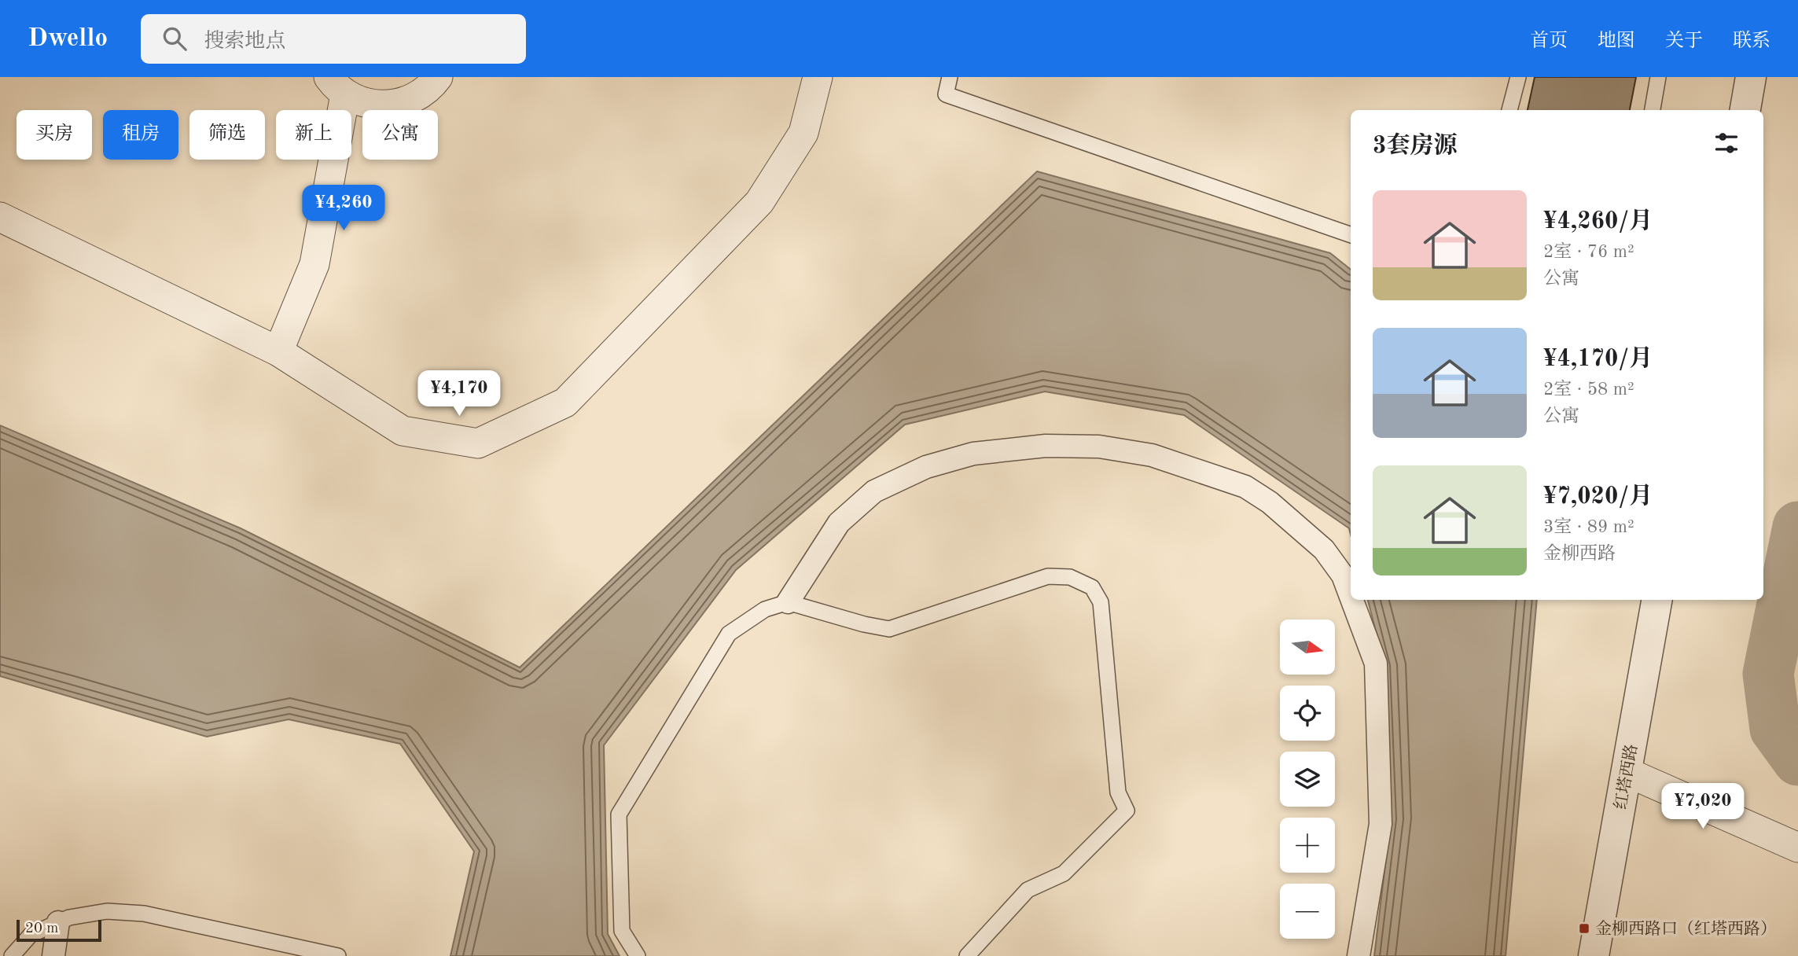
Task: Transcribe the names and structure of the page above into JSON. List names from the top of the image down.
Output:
{
  "streets": {
    "street": ["红塔西路"]
  },
  "places": {
    "transit": ["金柳西路口（红塔西路）"]
  },
  "scale_bar": "20 m",
  "north": "right",
  "page": {
    "header": "Dwello",
    "search": "搜索地点",
    "nav": [
      "首页",
      "地图",
      "关于",
      "联系"
    ],
    "chip": [
      "买房",
      "租房",
      "筛选",
      "新上",
      "公寓"
    ],
    "heading": "3套房源",
    "list": [
      {
        "name": "¥4,260/月",
        "note": "2室 · 76 m² · 公寓"
      },
      {
        "name": "¥4,170/月",
        "note": "2室 · 58 m² · 公寓"
      },
      {
        "name": "¥7,020/月",
        "note": "3室 · 89 m² · 金柳西路"
      }
    ],
    "price": ["¥4,260", "¥4,170", "¥7,020"],
    "map_buttons": ["+", "−"],
    "scale": "20 m"
  }
}
